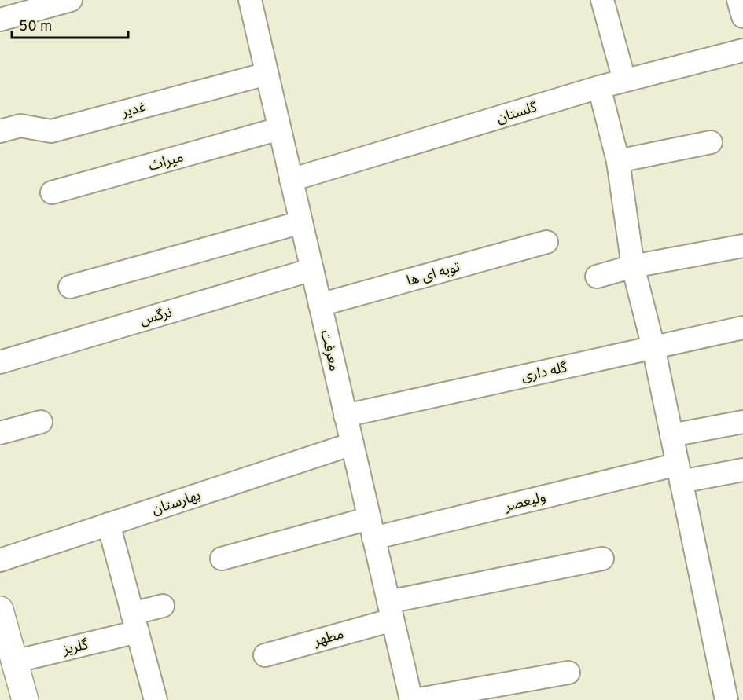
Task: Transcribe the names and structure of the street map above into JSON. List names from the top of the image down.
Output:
{
  "streets": {
    "street": [
      "غدیر",
      "گلستان",
      "میراث",
      "توبه ای ها",
      "نرگس",
      "معرفت",
      "گله داری",
      "ولیعصر",
      "بهارستان",
      "مطهر",
      "گلریز"
    ]
  },
  "crossings": [
    ["غدیر", "معرفت"],
    ["گلستان", "معرفت"],
    ["میراث", "معرفت"],
    ["توبه ای ها", "معرفت"],
    ["نرگس", "معرفت"],
    ["معرفت", "گله داری"],
    ["معرفت", "ولیعصر"],
    ["معرفت", "بهارستان"],
    ["معرفت", "مطهر"]
  ],
  "scale_bar": "50 m"
}
